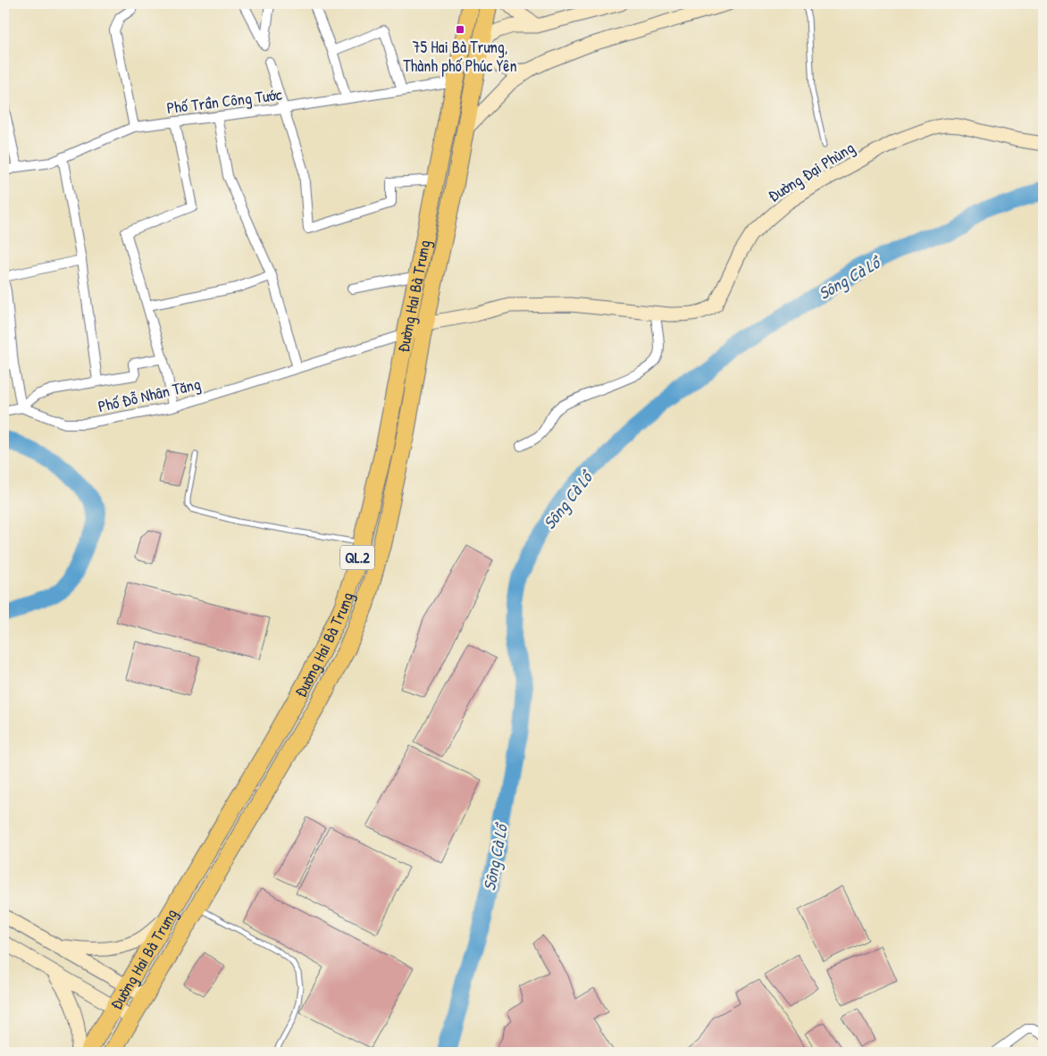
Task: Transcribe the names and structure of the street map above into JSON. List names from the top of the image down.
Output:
{
  "streets": {
    "highway": ["Đường Hai Bà Trưng", "QL.2"],
    "main road": ["Đường Đại Phùng"],
    "street": ["Phố Trần Công Tước", "Phố Đỗ Nhân Tăng"]
  },
  "crossings": [
    ["Phố Trần Công Tước", "Đường Hai Bà Trưng"],
    ["Đường Đại Phùng", "Đường Hai Bà Trưng"],
    ["Đường Đại Phùng", "Phố Đỗ Nhân Tăng"],
    ["Đường Hai Bà Trưng", "Phố Đỗ Nhân Tăng"]
  ],
  "water": ["Sông Cà Lồ"],
  "places": {
    "transit": ["75 Hai Bà Trưng, Thành phố Phúc Yên"]
  }
}
